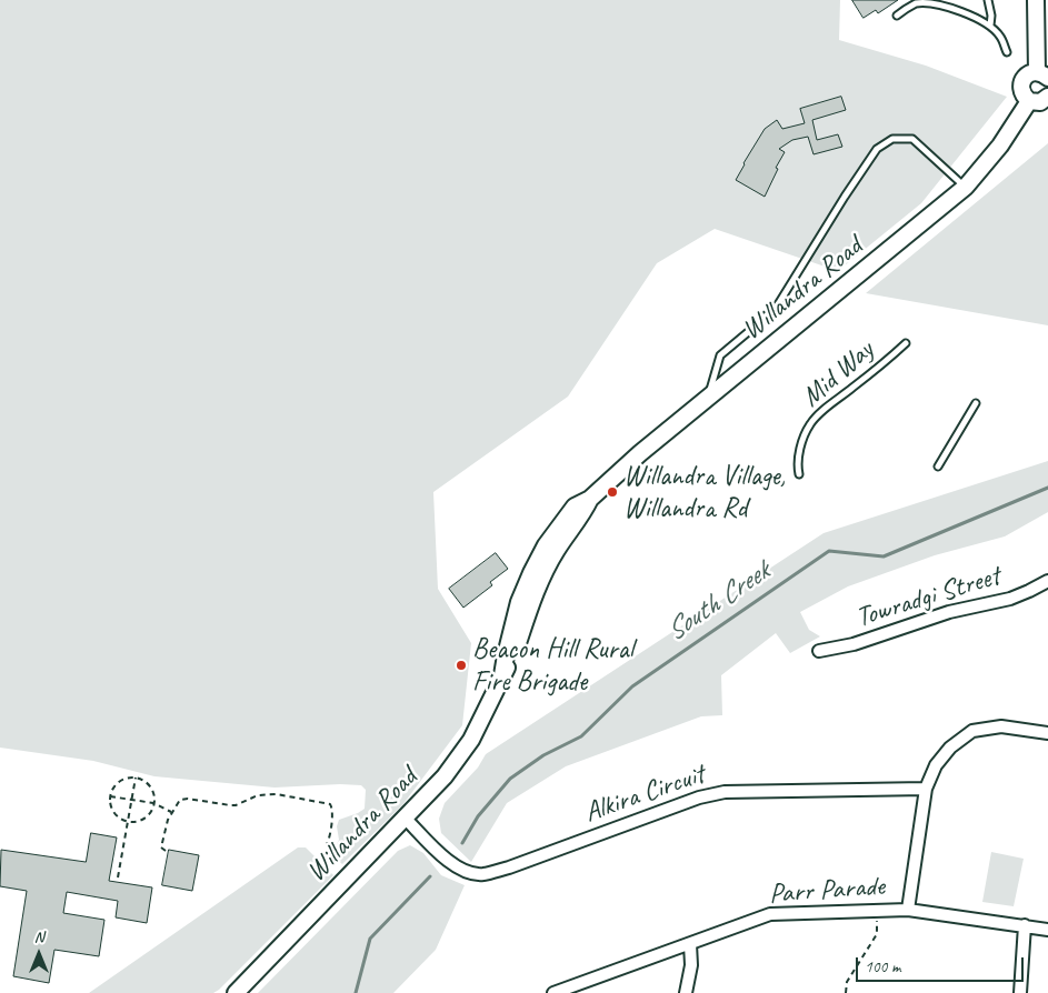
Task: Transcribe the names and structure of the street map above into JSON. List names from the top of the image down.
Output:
{
  "streets": {
    "main road": ["Willandra Road"],
    "street": ["Towradgi Street", "Alkira Circuit", "Parr Parade"],
    "lane": ["Mid Way"]
  },
  "crossings": [
    ["Willandra Road", "Alkira Circuit"]
  ],
  "water": ["South Creek"],
  "places": ["Willandra Village, Willandra Rd", "Beacon Hill Rural Fire Brigade"],
  "scale_bar": "100 m",
  "north": "top"
}
